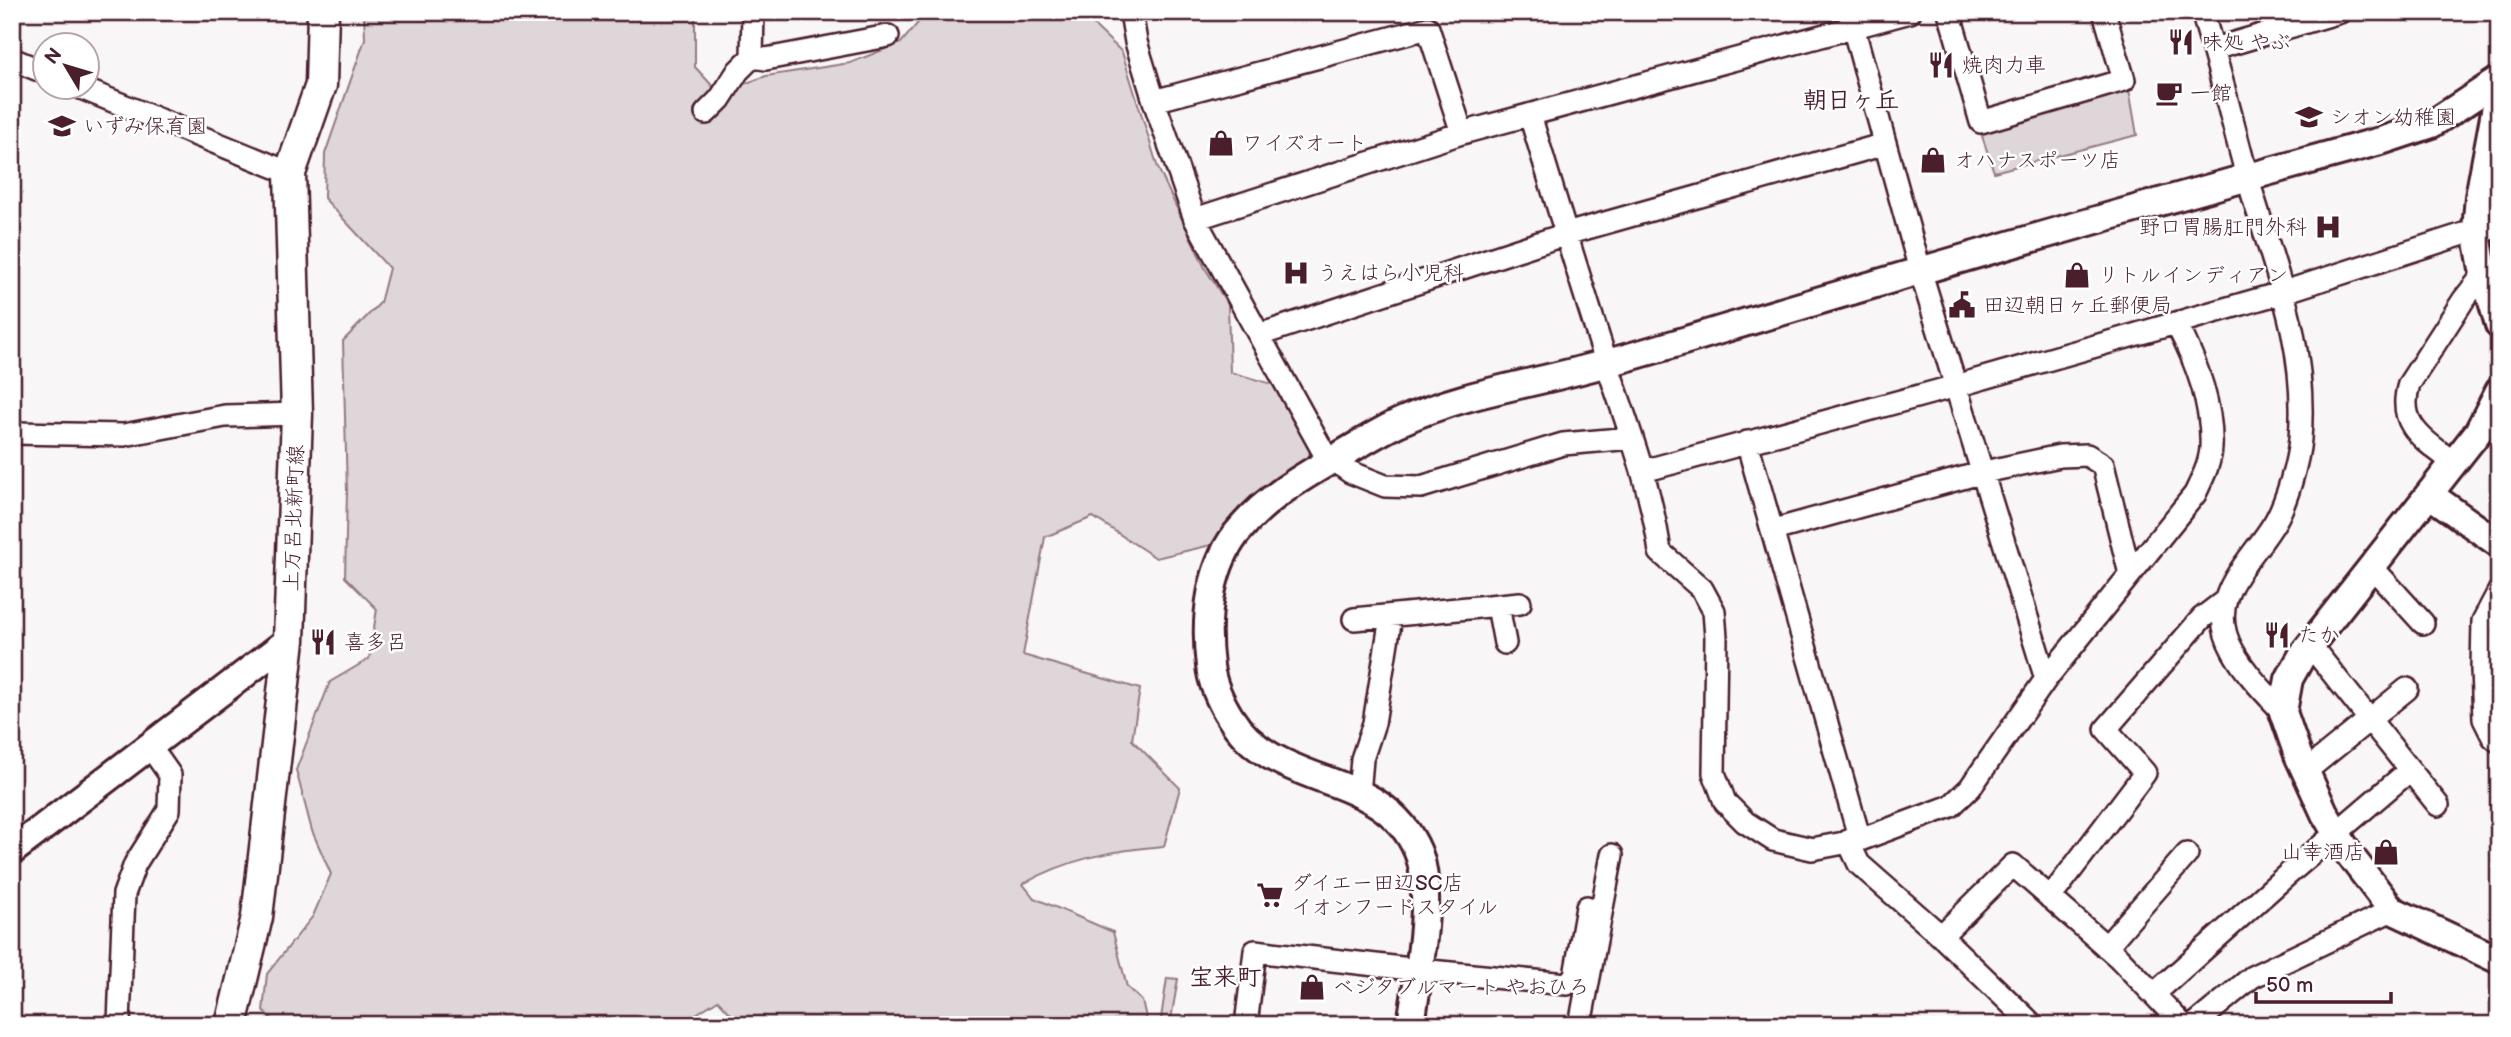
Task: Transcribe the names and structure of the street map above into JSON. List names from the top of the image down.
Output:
{
  "streets": {
    "main road": ["上万呂北新町線"]
  },
  "districts": ["朝日ヶ丘", "宝来町"],
  "places": {
    "restaurant": [
      "味処 やぶ",
      "焼肉力車",
      "たか",
      "喜多呂"
    ],
    "cafe": ["一館"],
    "school or university": ["シオン幼稚園", "いずみ保育園"],
    "shop": [
      "ワイズオート",
      "オハナスポーツ店",
      "リトルインディアン",
      "山幸酒店",
      "ベジタブルマート やおひろ"
    ],
    "hospital": ["野口胃腸肛門外科", "うえはら小児科"],
    "public building": ["田辺朝日ヶ丘郵便局"],
    "supermarket": ["ダイエー田辺SC店 イオンフードスタイル"]
  },
  "scale_bar": "50 m",
  "north": "top left"
}
